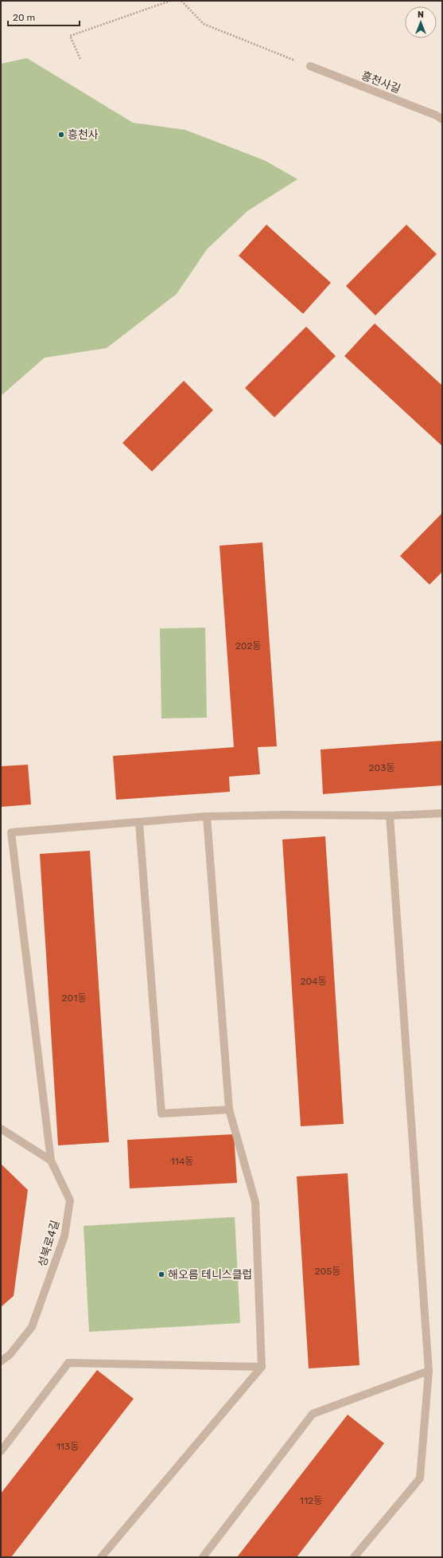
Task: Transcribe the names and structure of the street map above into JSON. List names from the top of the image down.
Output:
{
  "streets": {
    "street": ["흥천사길", "성북로4길"]
  },
  "places": ["흥천사", "해오름 테니스클럽"],
  "house_numbers": [
    "202동",
    "203동",
    "204동",
    "201동",
    "114동",
    "205동",
    "113동",
    "112동"
  ],
  "scale_bar": "20 m",
  "north": "top"
}
